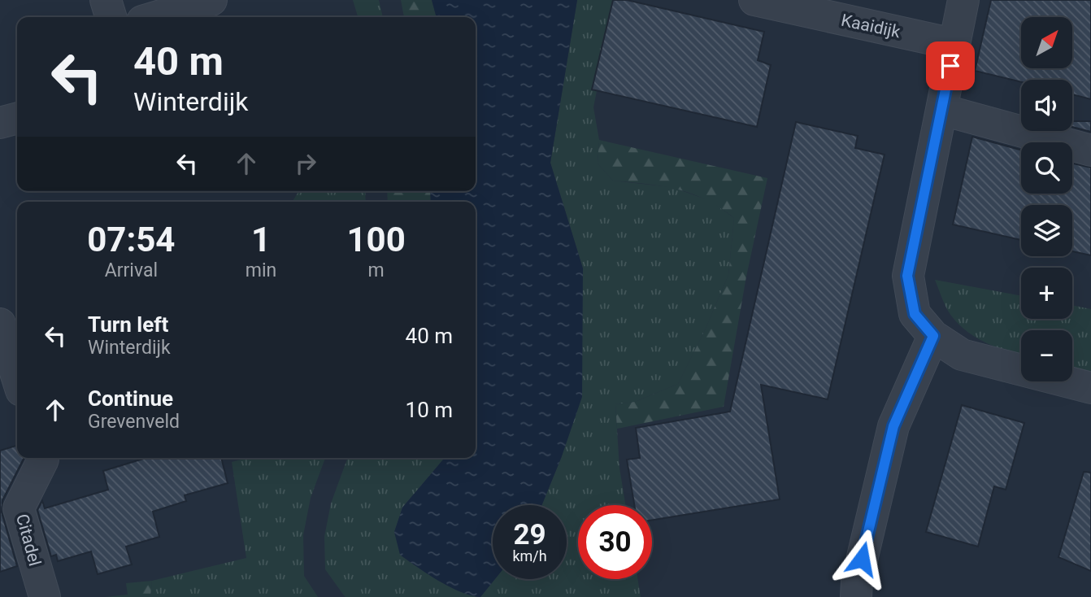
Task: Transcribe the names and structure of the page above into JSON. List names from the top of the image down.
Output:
{
  "streets": {
    "street": ["Kaaidijk", "Citadel"]
  },
  "north": "top right",
  "page": {
    "map_buttons": ["+", "−"],
    "turn": ["40 m", "Winterdijk"],
    "eta": [
      "07:54",
      "Arrival",
      "1",
      "min",
      "100",
      "m"
    ],
    "list": [
      {
        "name": "Turn left",
        "note": "Winterdijk",
        "value": "40 m"
      },
      {
        "name": "Continue",
        "note": "Grevenveld",
        "value": "10 m"
      }
    ],
    "speed": "29 km/h",
    "limit": "30"
  }
}
